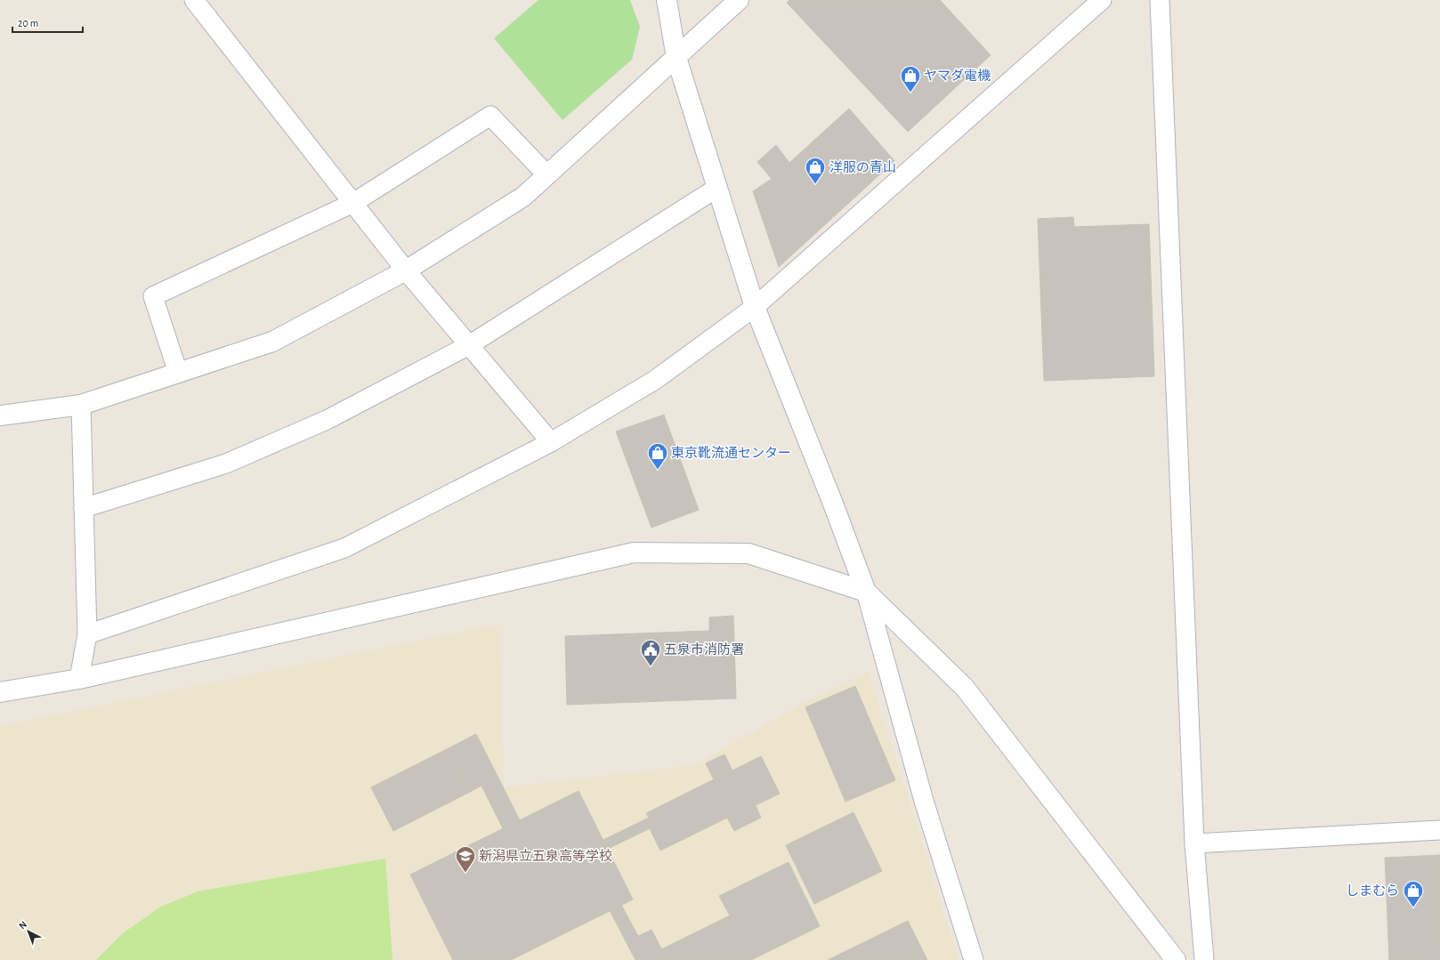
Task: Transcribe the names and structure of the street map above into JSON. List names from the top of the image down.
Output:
{
  "places": {
    "shop": [
      "ヤマダ電機",
      "洋服の青山",
      "東京靴流通センター",
      "しまむら"
    ],
    "public building": ["五泉市消防署"],
    "school or university": ["新潟県立五泉高等学校"]
  },
  "scale_bar": "20 m",
  "north": "top left"
}
